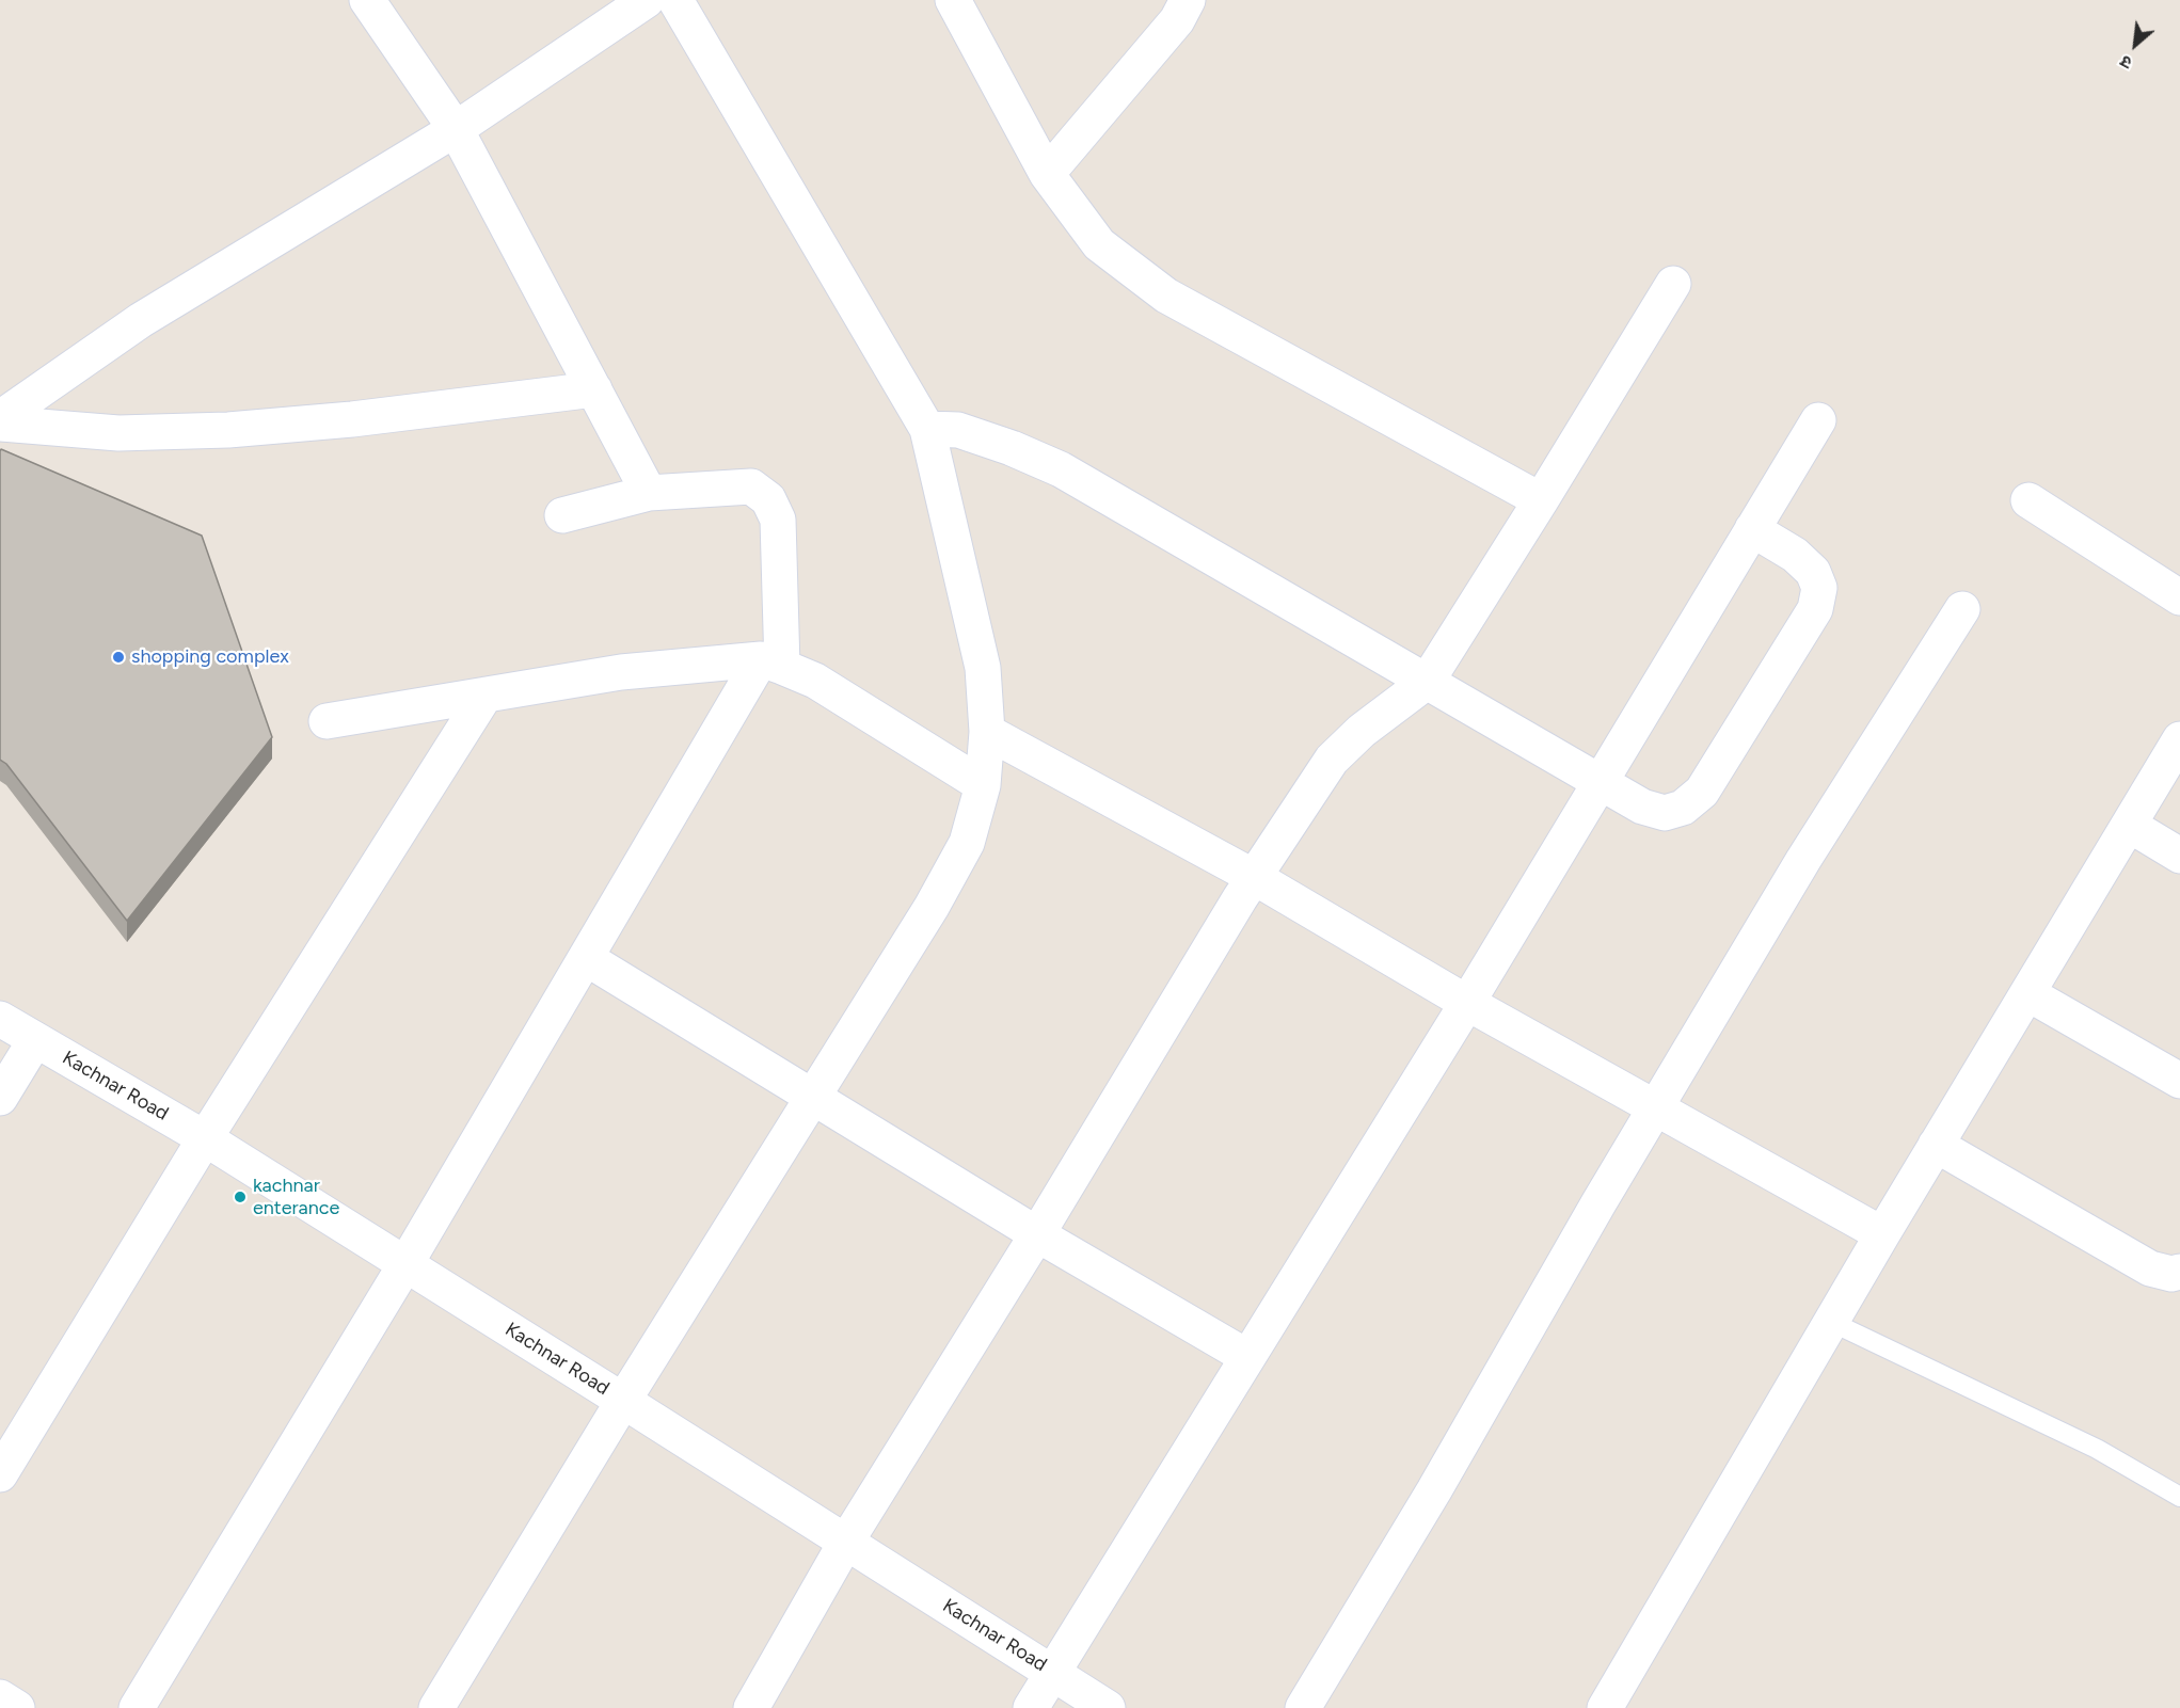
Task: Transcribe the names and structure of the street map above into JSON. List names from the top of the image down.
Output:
{
  "streets": {
    "street": ["Kachnar Road"]
  },
  "places": ["shopping complex", "kachnar enterance"],
  "north": "bottom left"
}
